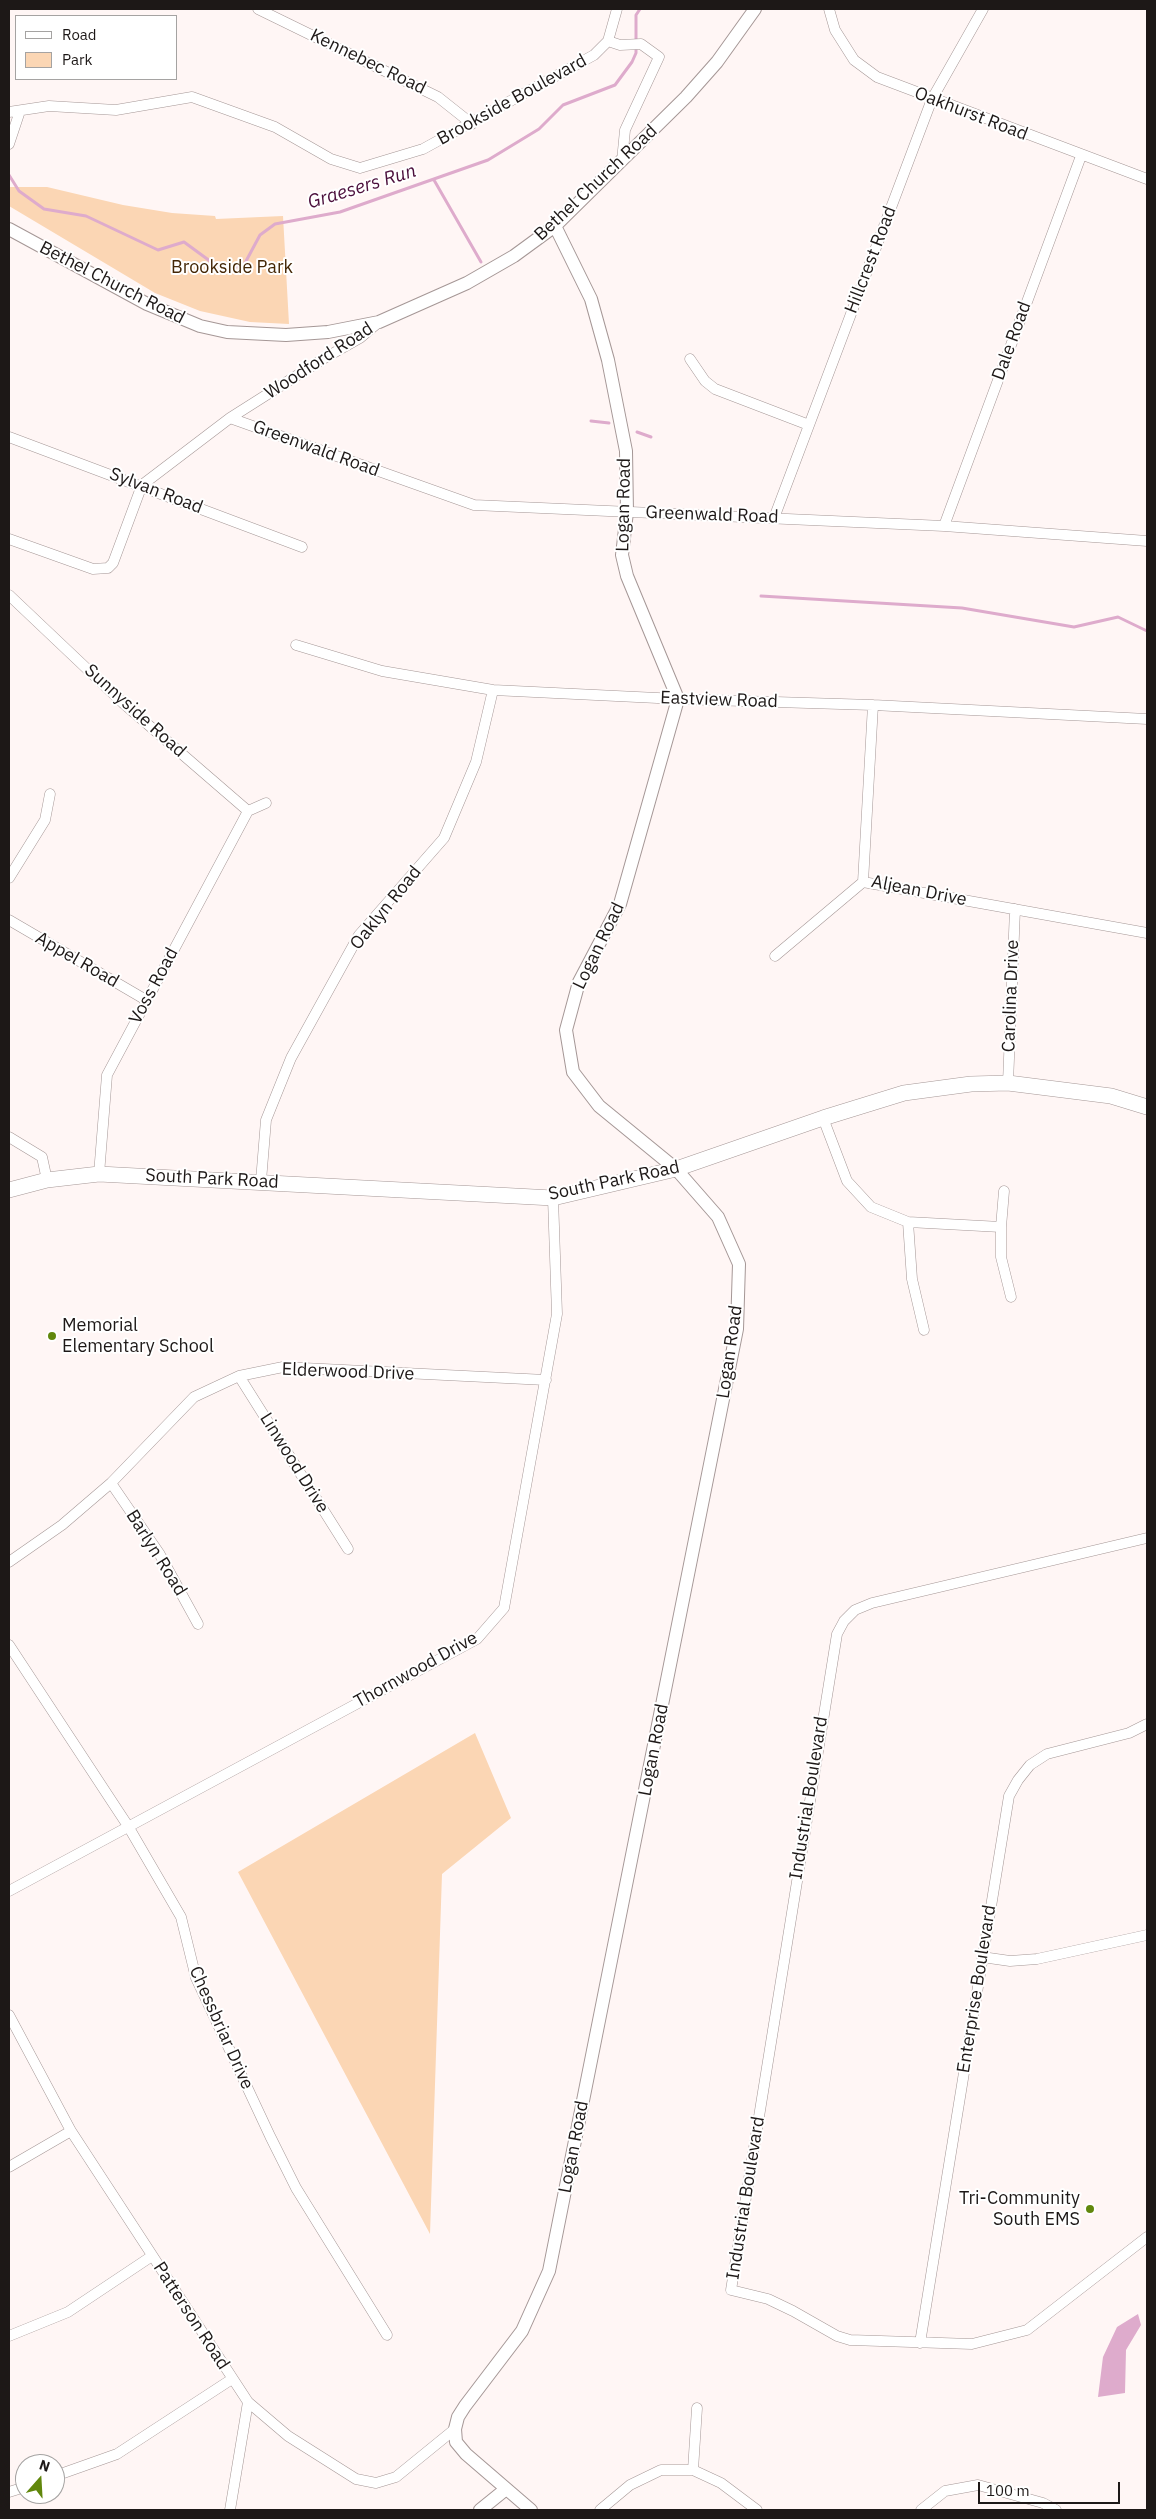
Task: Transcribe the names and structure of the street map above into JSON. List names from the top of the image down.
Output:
{
  "streets": {
    "main road": ["South Park Road"],
    "street": [
      "Kennebec Road",
      "Brookside Boulevard",
      "Oakhurst Road",
      "Bethel Church Road",
      "Hillcrest Road",
      "Dale Road",
      "Woodford Road",
      "Greenwald Road",
      "Sylvan Road",
      "Logan Road",
      "Eastview Road",
      "Sunnyside Road",
      "Aljean Drive",
      "Oaklyn Road",
      "Appel Road",
      "Voss Road",
      "Carolina Drive",
      "Elderwood Drive",
      "Linwood Drive",
      "Barlyn Road",
      "Thornwood Drive",
      "Industrial Boulevard",
      "Enterprise Boulevard",
      "Chessbriar Drive",
      "Patterson Road"
    ]
  },
  "crossings": [
    ["Kennebec Road", "Brookside Boulevard"],
    ["Oakhurst Road", "Hillcrest Road"],
    ["Oakhurst Road", "Dale Road"],
    ["Bethel Church Road", "Woodford Road"],
    ["Bethel Church Road", "Logan Road"],
    ["Hillcrest Road", "Greenwald Road"],
    ["Dale Road", "Greenwald Road"],
    ["Woodford Road", "Greenwald Road"],
    ["Woodford Road", "Sylvan Road"],
    ["Greenwald Road", "Logan Road"],
    ["Logan Road", "Eastview Road"],
    ["Logan Road", "South Park Road"],
    ["Logan Road", "Patterson Road"],
    ["Eastview Road", "Aljean Drive"],
    ["Eastview Road", "Oaklyn Road"],
    ["Sunnyside Road", "Voss Road"],
    ["Aljean Drive", "Carolina Drive"],
    ["Oaklyn Road", "South Park Road"],
    ["Appel Road", "Voss Road"],
    ["Voss Road", "South Park Road"],
    ["Carolina Drive", "South Park Road"],
    ["South Park Road", "Thornwood Drive"],
    ["Elderwood Drive", "Linwood Drive"],
    ["Elderwood Drive", "Barlyn Road"],
    ["Elderwood Drive", "Thornwood Drive"],
    ["Thornwood Drive", "Chessbriar Drive"],
    ["Industrial Boulevard", "Enterprise Boulevard"]
  ],
  "water": ["Graesers Run"],
  "parks": ["Brookside Park"],
  "places": ["Memorial Elementary School", "Tri-Community South EMS"],
  "legend": ["Road", "Park"],
  "scale_bar": "100 m",
  "north": "top"
}
